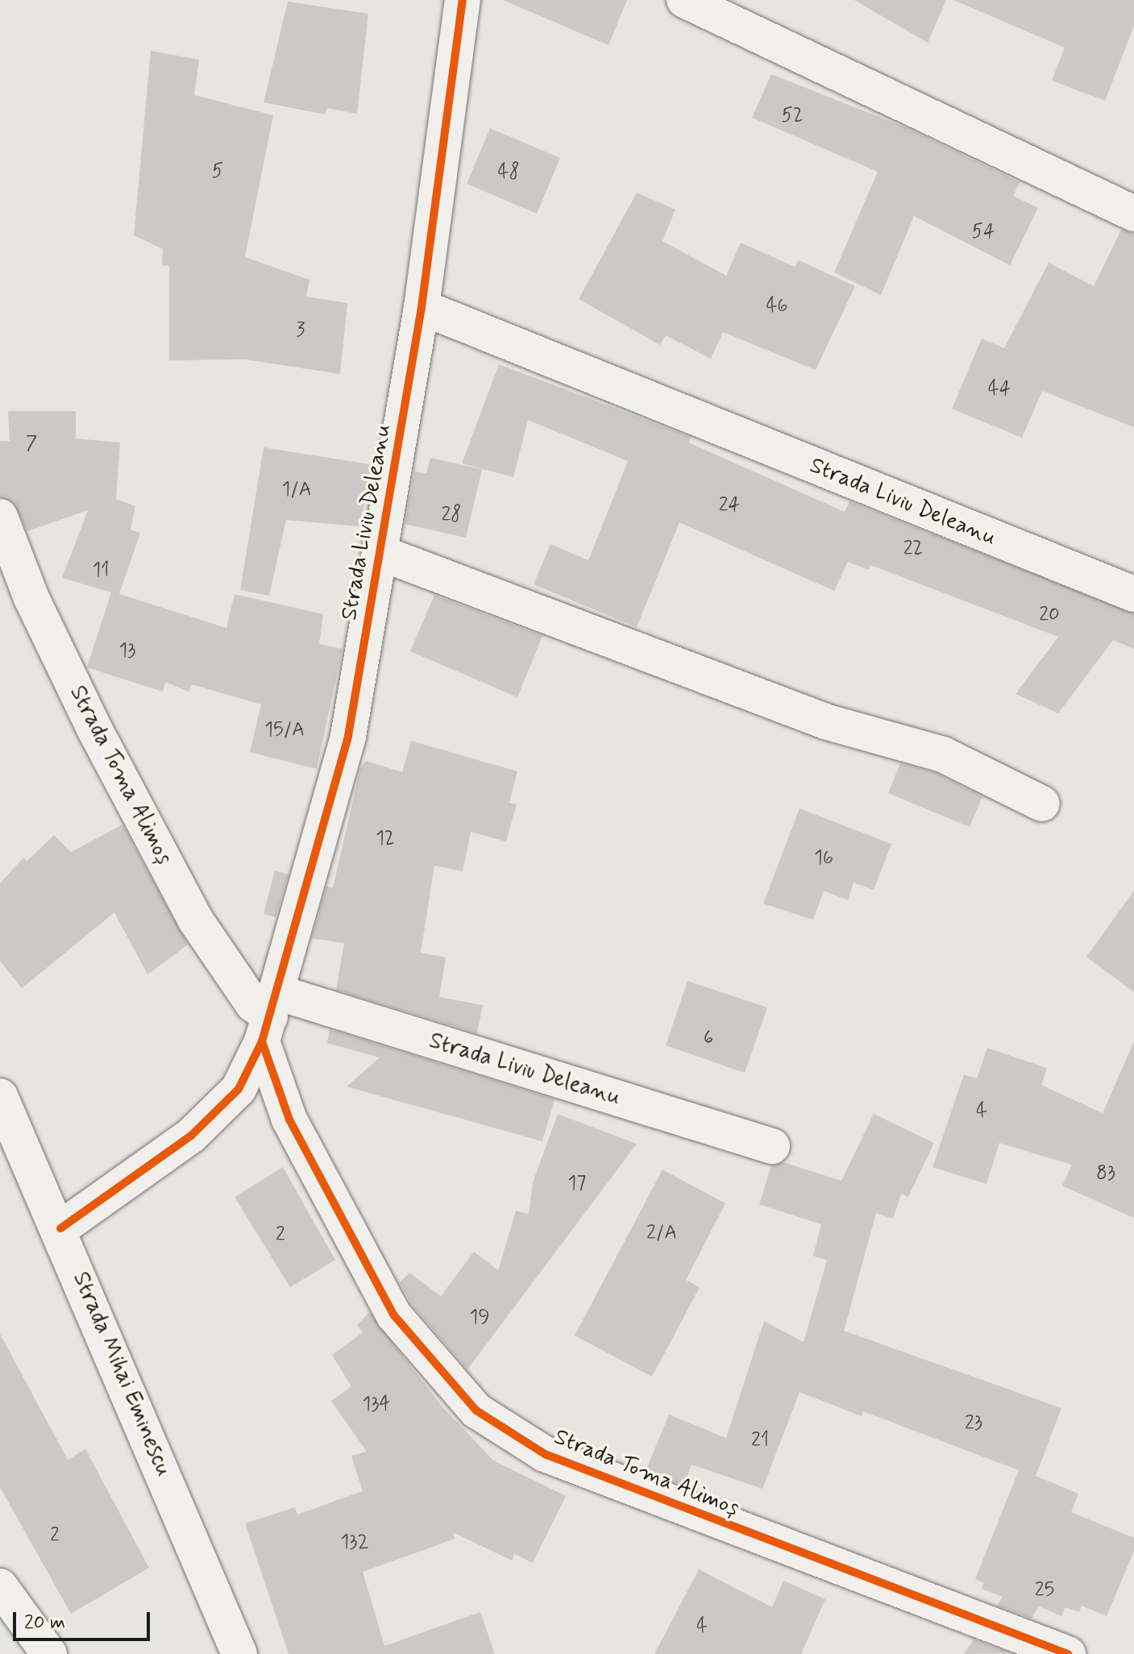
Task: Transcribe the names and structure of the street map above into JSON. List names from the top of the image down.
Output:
{
  "streets": {
    "street": ["Strada Liviu Deleanu", "Strada Toma Alimoș", "Strada Mihai Eminescu"]
  },
  "crossings": [
    ["Strada Liviu Deleanu", "Strada Toma Alimoș"]
  ],
  "house_numbers": [
    "52",
    "5",
    "48",
    "54",
    "46",
    "3",
    "44",
    "7",
    "1/A",
    "24",
    "28",
    "22",
    "11",
    "20",
    "13",
    "15/A",
    "12",
    "16",
    "6",
    "4",
    "83",
    "17",
    "2/A",
    "2",
    "19",
    "134",
    "23",
    "21",
    "2",
    "132",
    "25",
    "4"
  ],
  "scale_bar": "20 m"
}
